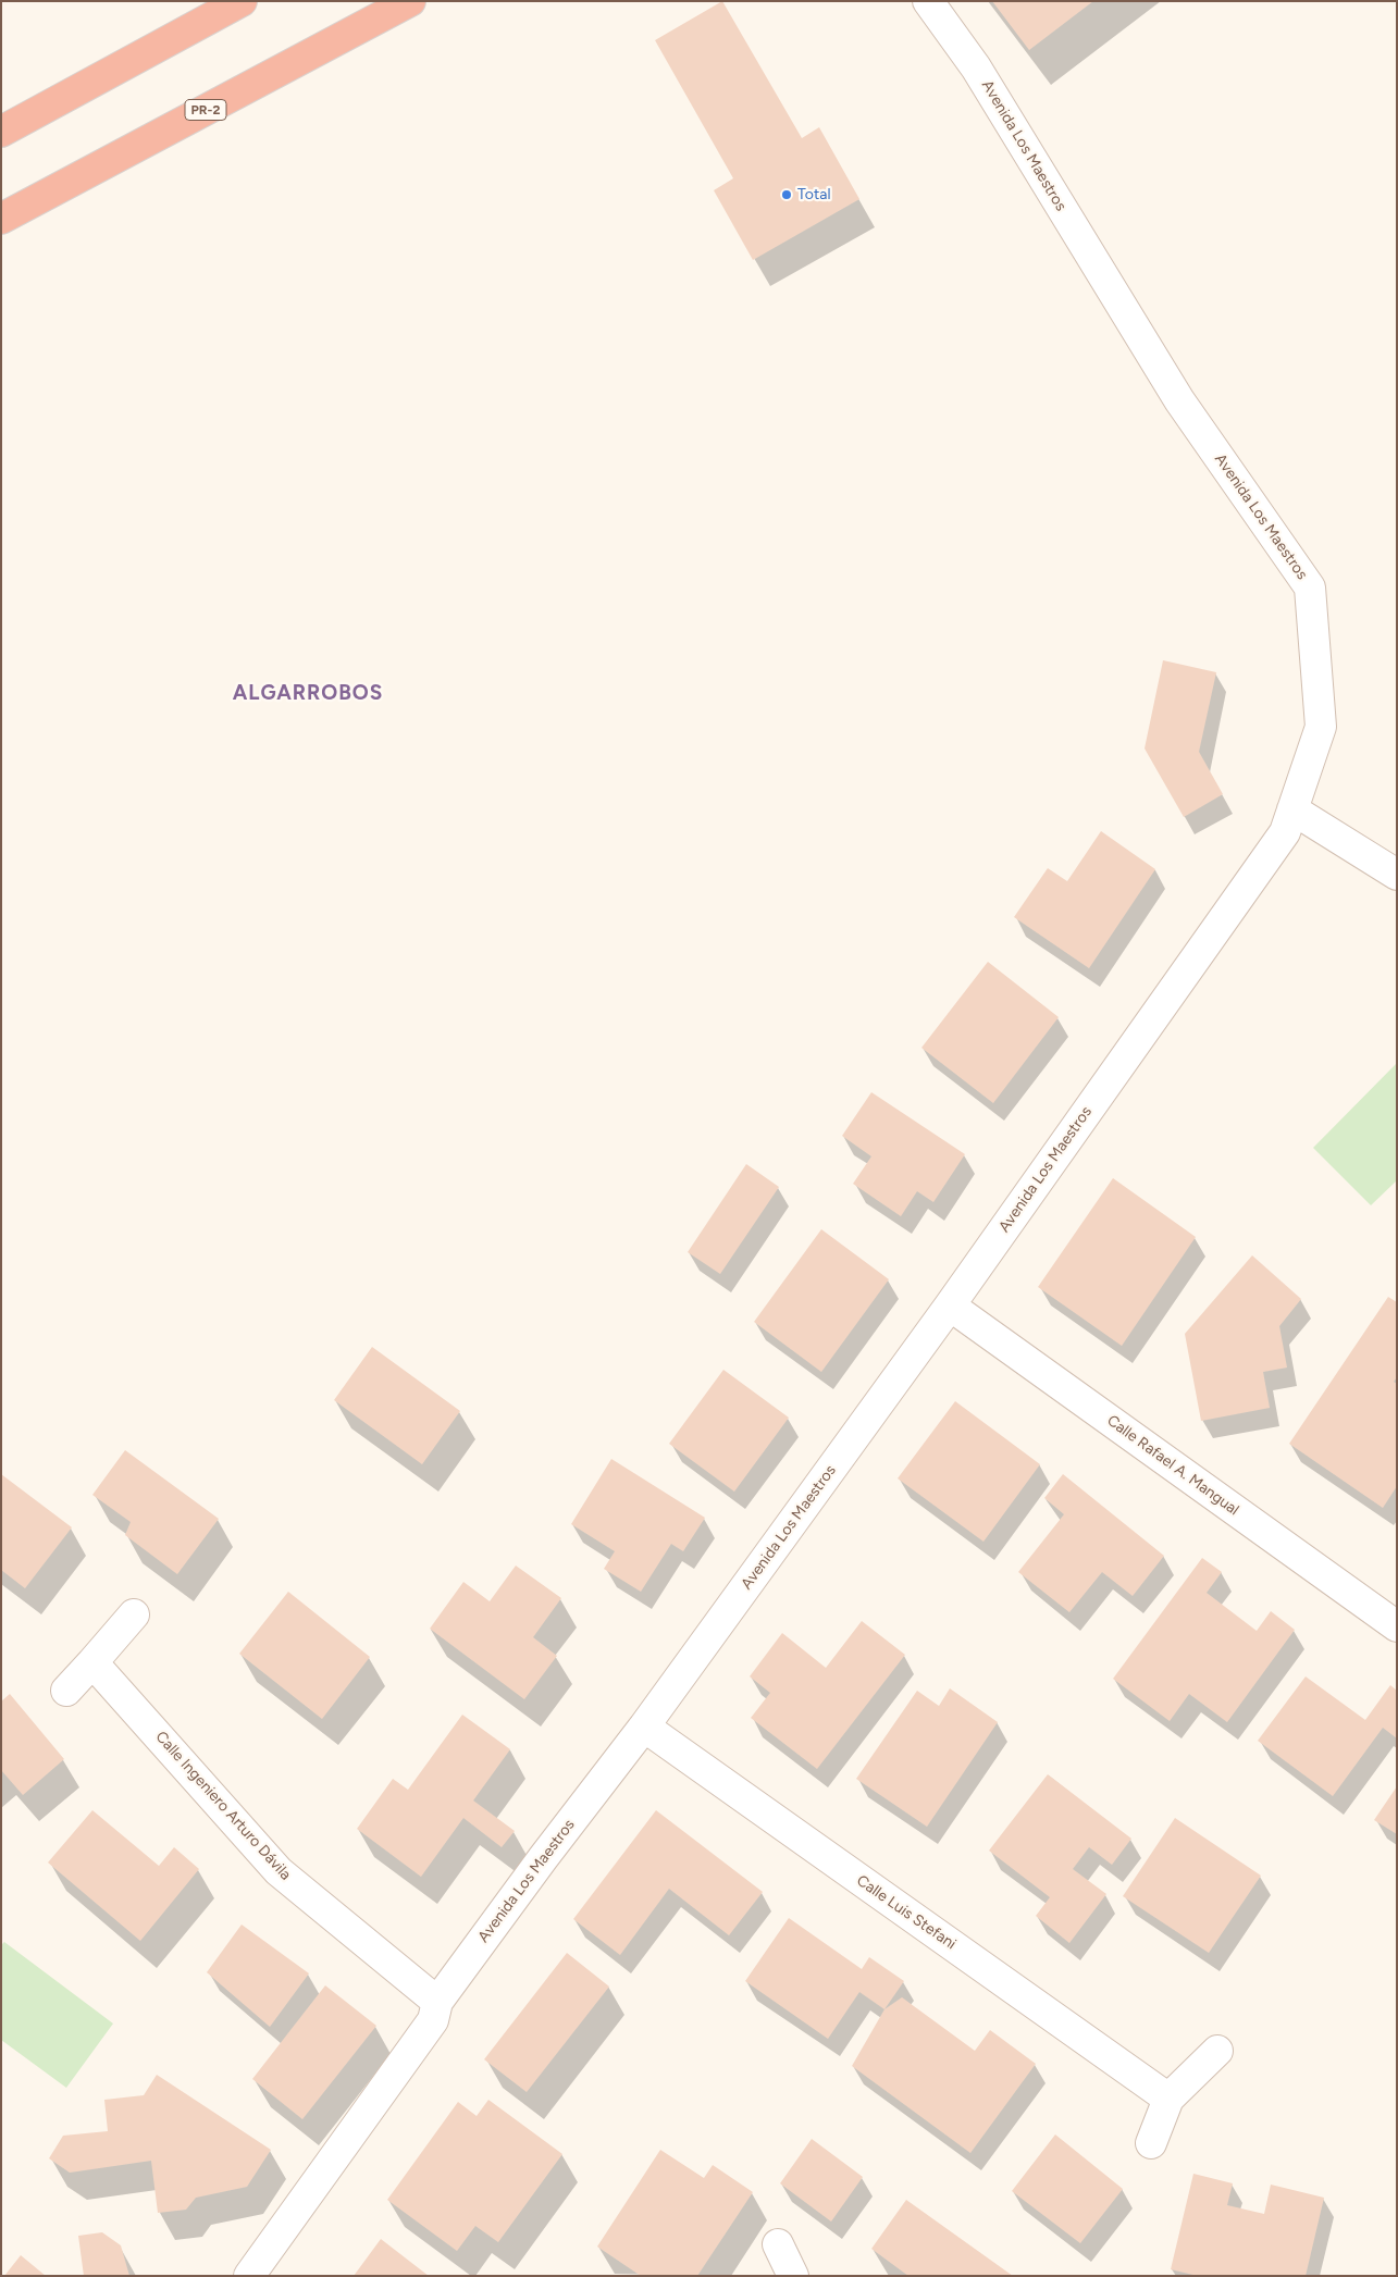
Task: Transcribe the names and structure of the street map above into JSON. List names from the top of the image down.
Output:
{
  "streets": {
    "highway": ["PR-2"],
    "street": [
      "Avenida Los Maestros",
      "Calle Rafael A. Mangual",
      "Calle Ingeniero Arturo Dávila",
      "Calle Luis Stefani"
    ]
  },
  "crossings": [
    ["Avenida Los Maestros", "Calle Rafael A. Mangual"],
    ["Avenida Los Maestros", "Calle Ingeniero Arturo Dávila"],
    ["Avenida Los Maestros", "Calle Luis Stefani"]
  ],
  "districts": ["ALGARROBOS"],
  "places": ["Total"]
}
